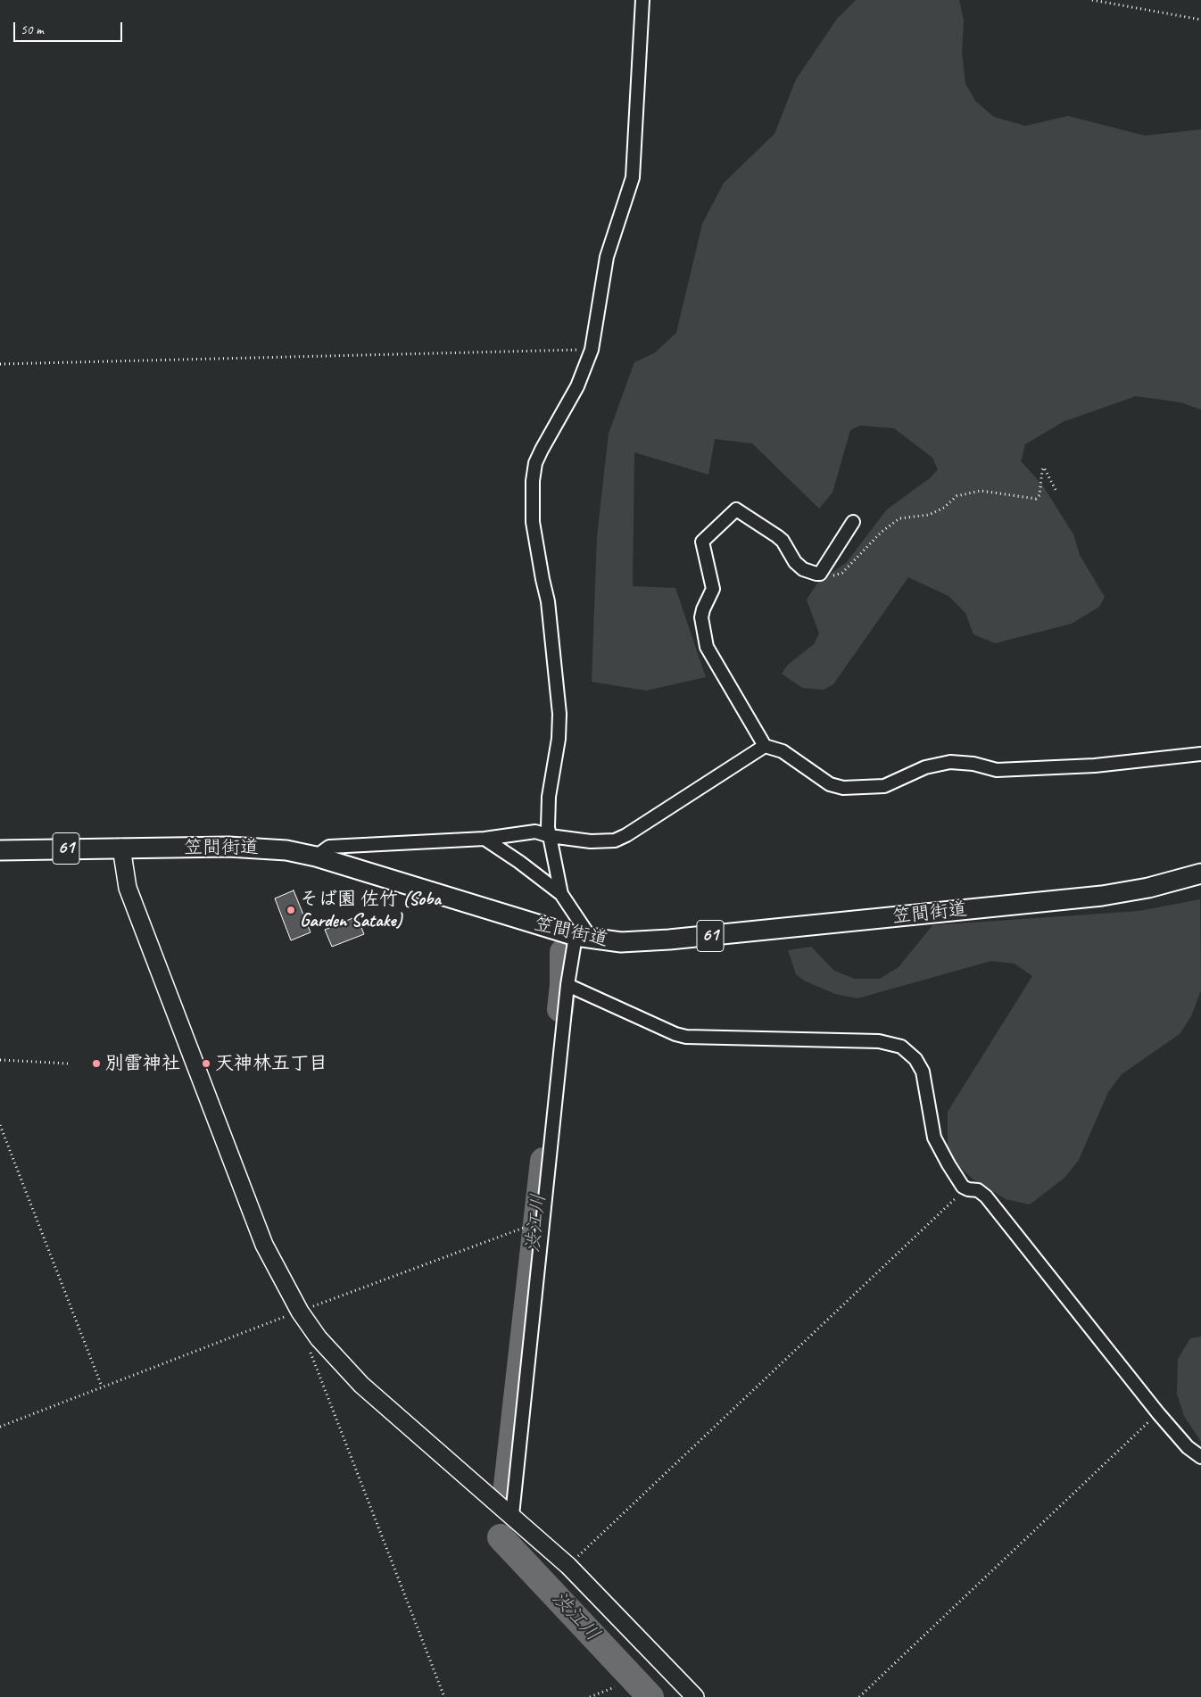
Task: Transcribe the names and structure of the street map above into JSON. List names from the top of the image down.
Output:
{
  "streets": {
    "main road": ["笠間街道", "61"]
  },
  "water": ["渋江川"],
  "places": ["そば園 佐竹 (Soba Garden Satake)", "別雷神社", "天神林五丁目"],
  "scale_bar": "50 m"
}
